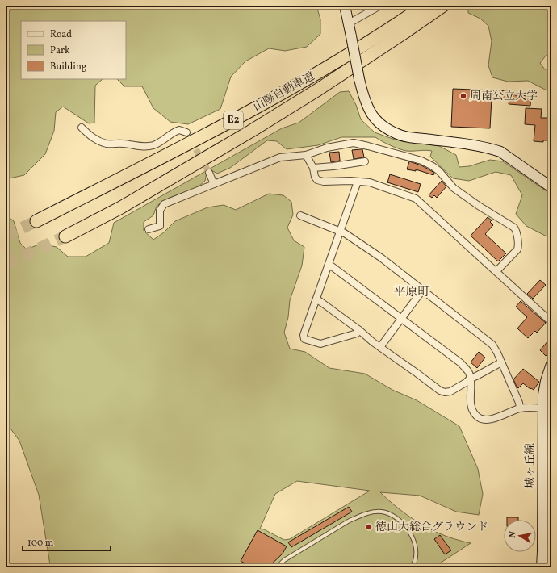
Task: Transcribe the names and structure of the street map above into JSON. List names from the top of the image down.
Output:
{
  "streets": {
    "highway": ["山陽自動車道", "E2"],
    "street": ["城ヶ丘線"]
  },
  "districts": ["平原町"],
  "places": ["周南公立大学", "徳山大総合グラウンド"],
  "legend": ["Road", "Park", "Building"],
  "scale_bar": "100 m",
  "north": "left"
}
